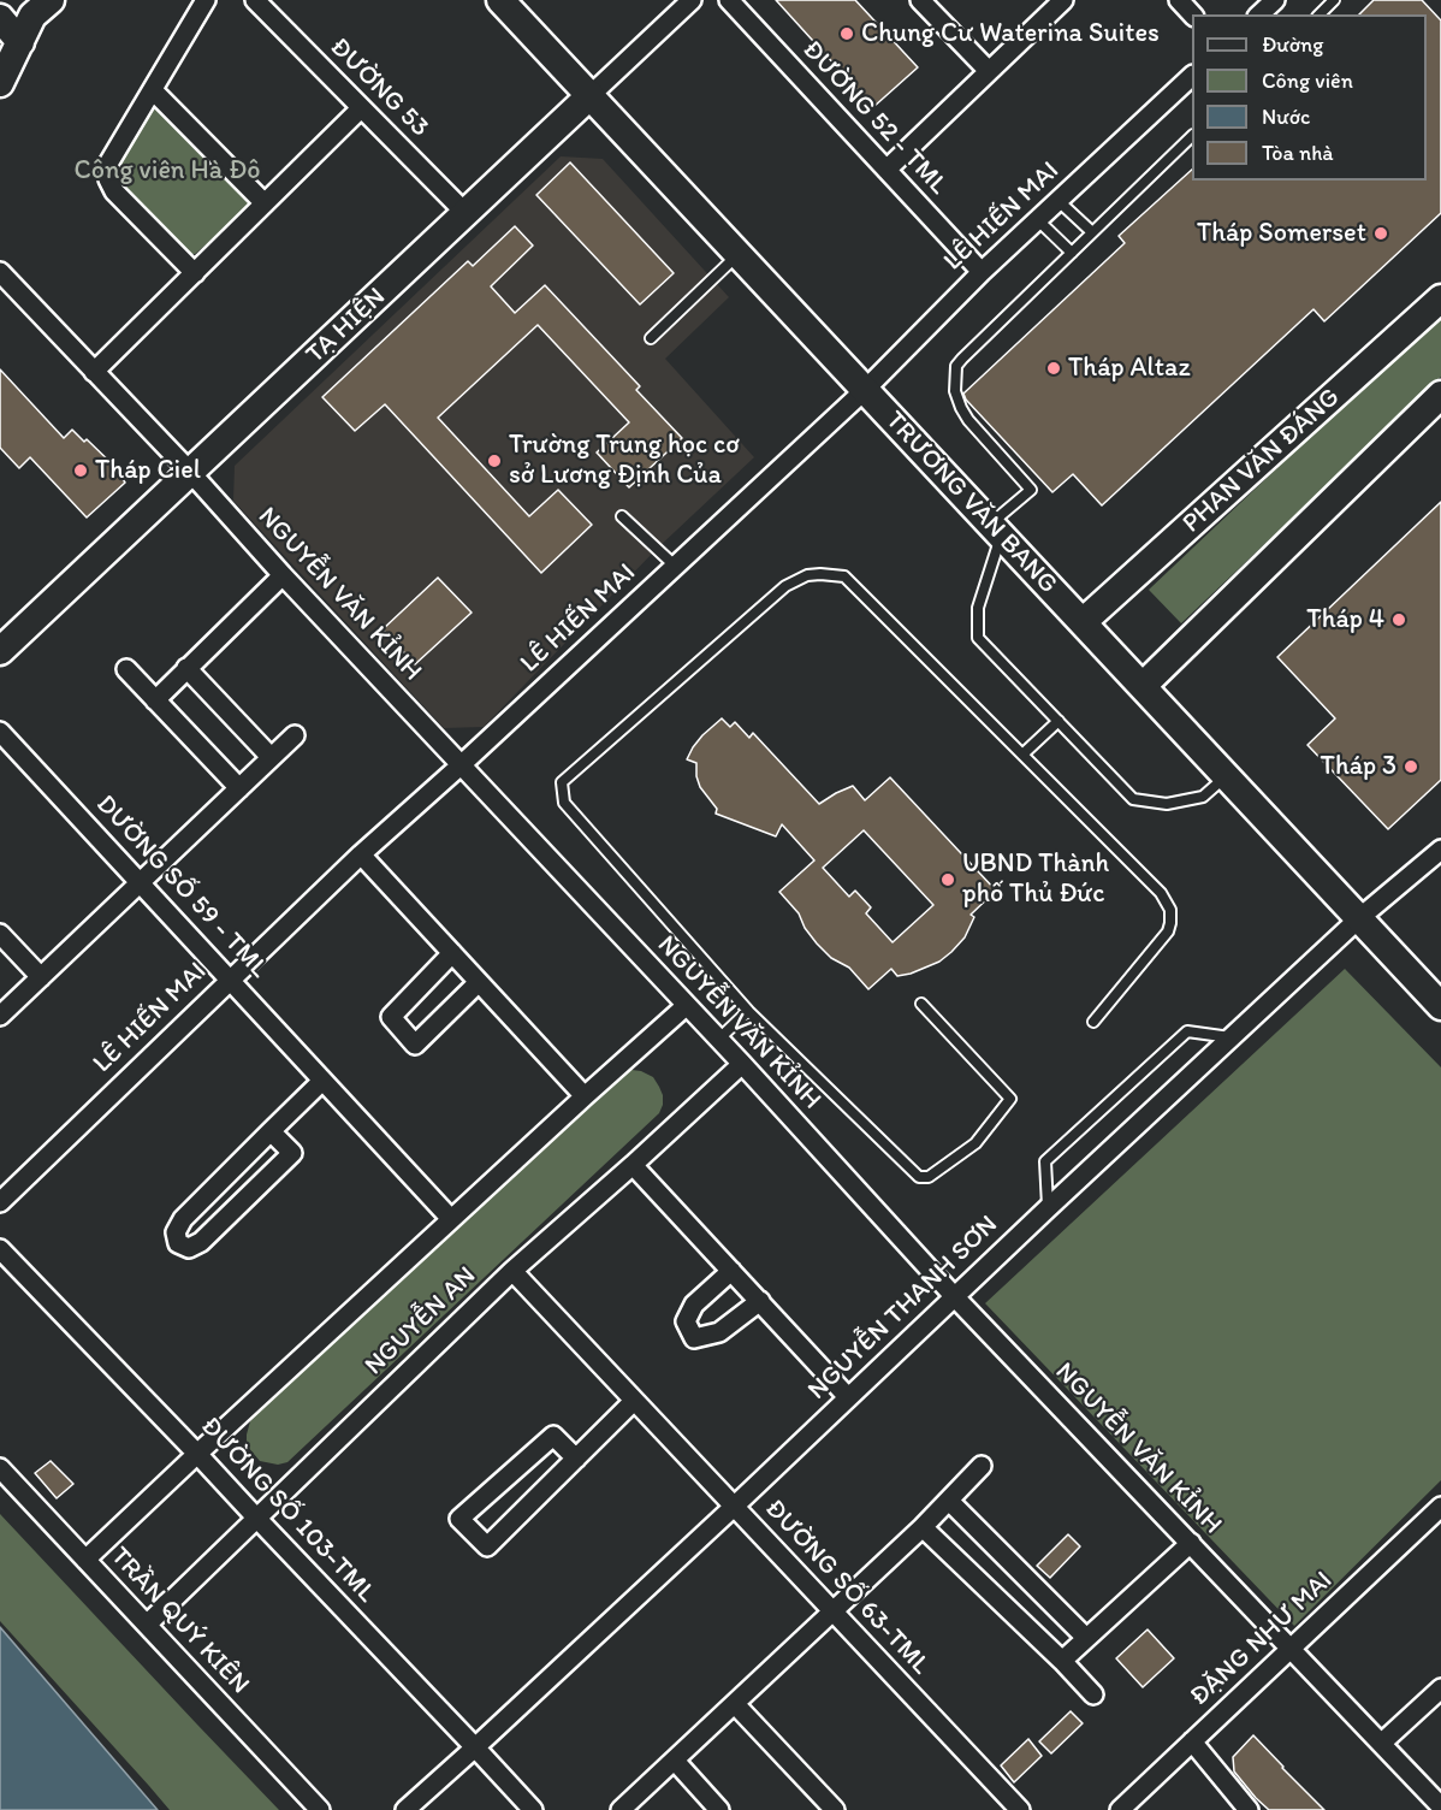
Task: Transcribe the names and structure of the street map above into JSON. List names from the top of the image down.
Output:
{
  "streets": {
    "street": [
      "ĐƯỜNG 53",
      "ĐƯỜNG 52 - TML",
      "LÊ HIẾN MAI",
      "TẠ HIỆN",
      "PHAN VĂN ĐÁNG",
      "TRƯƠNG VĂN BANG",
      "NGUYỄN VĂN KỈNH",
      "DƯỜNG SỐ 59 - TML",
      "NGUYỄN THANH SƠN",
      "NGUYỄN AN",
      "ĐƯỜNG SỐ 103-TML",
      "ĐƯỜNG SỐ 63-TML",
      "TRẦN QUÝ KIÊN",
      "ĐẶNG NHƯ MAI"
    ]
  },
  "crossings": [
    ["ĐƯỜNG 53", "TẠ HIỆN"],
    ["ĐƯỜNG 52 - TML", "LÊ HIẾN MAI"],
    ["LÊ HIẾN MAI", "TRƯƠNG VĂN BANG"],
    ["LÊ HIẾN MAI", "NGUYỄN VĂN KỈNH"],
    ["LÊ HIẾN MAI", "DƯỜNG SỐ 59 - TML"],
    ["TẠ HIỆN", "TRƯƠNG VĂN BANG"],
    ["TẠ HIỆN", "NGUYỄN VĂN KỈNH"],
    ["PHAN VĂN ĐÁNG", "TRƯƠNG VĂN BANG"],
    ["TRƯƠNG VĂN BANG", "NGUYỄN THANH SƠN"],
    ["NGUYỄN VĂN KỈNH", "NGUYỄN THANH SƠN"],
    ["NGUYỄN VĂN KỈNH", "NGUYỄN AN"],
    ["NGUYỄN VĂN KỈNH", "ĐẶNG NHƯ MAI"],
    ["DƯỜNG SỐ 59 - TML", "NGUYỄN AN"],
    ["NGUYỄN THANH SƠN", "ĐƯỜNG SỐ 103-TML"],
    ["NGUYỄN THANH SƠN", "ĐƯỜNG SỐ 63-TML"],
    ["NGUYỄN AN", "ĐƯỜNG SỐ 103-TML"],
    ["NGUYỄN AN", "ĐƯỜNG SỐ 63-TML"],
    ["NGUYỄN AN", "TRẦN QUÝ KIÊN"]
  ],
  "parks": ["Công viên Hà Đô"],
  "places": [
    "Chung Cư Waterina Suites",
    "Tháp Somerset",
    "Tháp Altaz",
    "Trường Trung học cơ sở Lương Định Của",
    "Tháp Ciel",
    "Tháp 4",
    "Tháp 3",
    "UBND Thành phố Thủ Đức"
  ],
  "legend": [
    "Đường",
    "Công viên",
    "Nước",
    "Tòa nhà"
  ]
}
